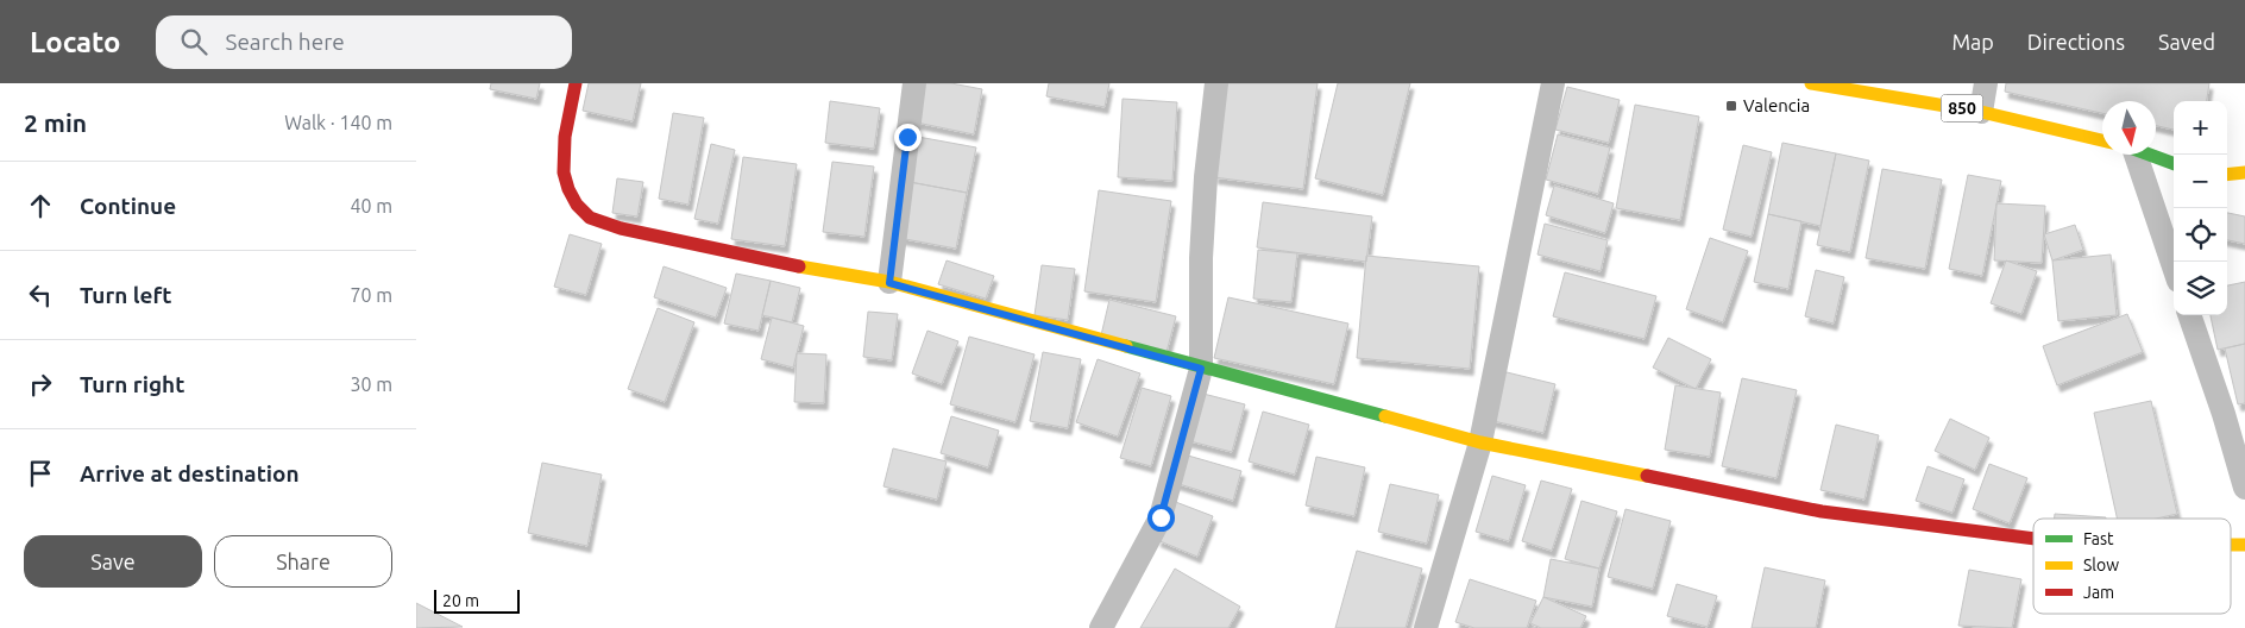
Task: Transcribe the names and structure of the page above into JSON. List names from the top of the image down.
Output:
{
  "streets": {
    "street": ["850"]
  },
  "places": {
    "transit": ["Valencia"]
  },
  "legend": ["Fast", "Slow", "Jam"],
  "scale_bar": "20 m",
  "north": "bottom",
  "page": {
    "header": "Locato",
    "search": "Search here",
    "nav": ["Map", "Directions", "Saved"],
    "heading": ["2 min", "Walk · 140 m"],
    "map_buttons": ["+", "−"],
    "list": [
      ["Continue", "40 m"],
      ["Turn left", "70 m"],
      ["Turn right", "30 m"],
      "Arrive at destination"
    ],
    "buttons": ["Save", "Share"],
    "scale": "20 m"
  }
}
